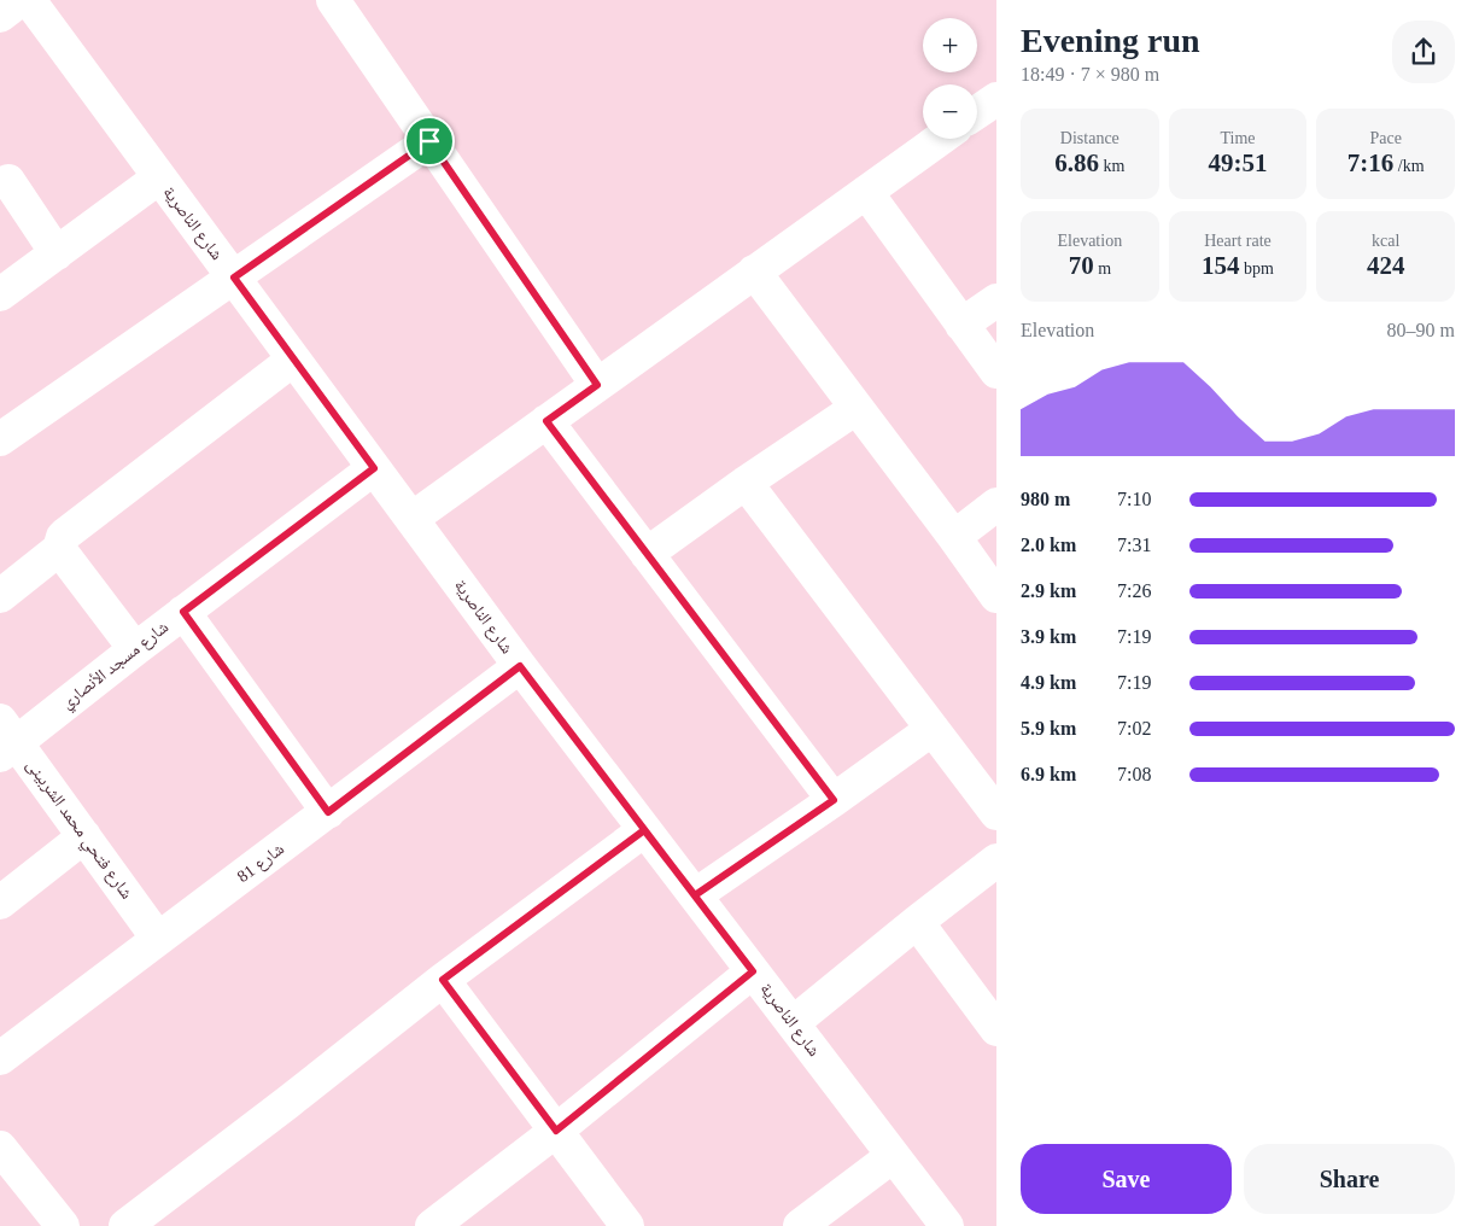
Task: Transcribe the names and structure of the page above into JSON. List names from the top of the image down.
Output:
{
  "streets": {
    "street": [
      "شارع الناصرية",
      "شارع مسجد الأنصاري",
      "شارع فتحي محمد الشربينى",
      "شارع 81"
    ]
  },
  "crossings": [
    ["شارع الناصرية", "شارع مسجد الأنصاري"],
    ["شارع الناصرية", "شارع 81"],
    ["شارع مسجد الأنصاري", "شارع فتحي محمد الشربينى"],
    ["شارع فتحي محمد الشربينى", "شارع 81"]
  ],
  "page": {
    "heading": ["Evening run", "18:49 · 7 × 980 m"],
    "map_buttons": ["+", "−"],
    "stats": [
      ["Distance", "6.86 km"],
      ["Time", "49:51"],
      ["Pace", "7:16 /km"],
      ["Elevation", "70 m"],
      ["Heart rate", "154 bpm"],
      ["kcal", "424"]
    ],
    "chart": ["Elevation", "80–90 m"],
    "list": [
      {
        "name": "980 m",
        "note": "7:10"
      },
      {
        "name": "2.0 km",
        "note": "7:31"
      },
      {
        "name": "2.9 km",
        "note": "7:26"
      },
      {
        "name": "3.9 km",
        "note": "7:19"
      },
      {
        "name": "4.9 km",
        "note": "7:19"
      },
      {
        "name": "5.9 km",
        "note": "7:02"
      },
      {
        "name": "6.9 km",
        "note": "7:08"
      }
    ],
    "buttons": ["Save", "Share"]
  }
}
